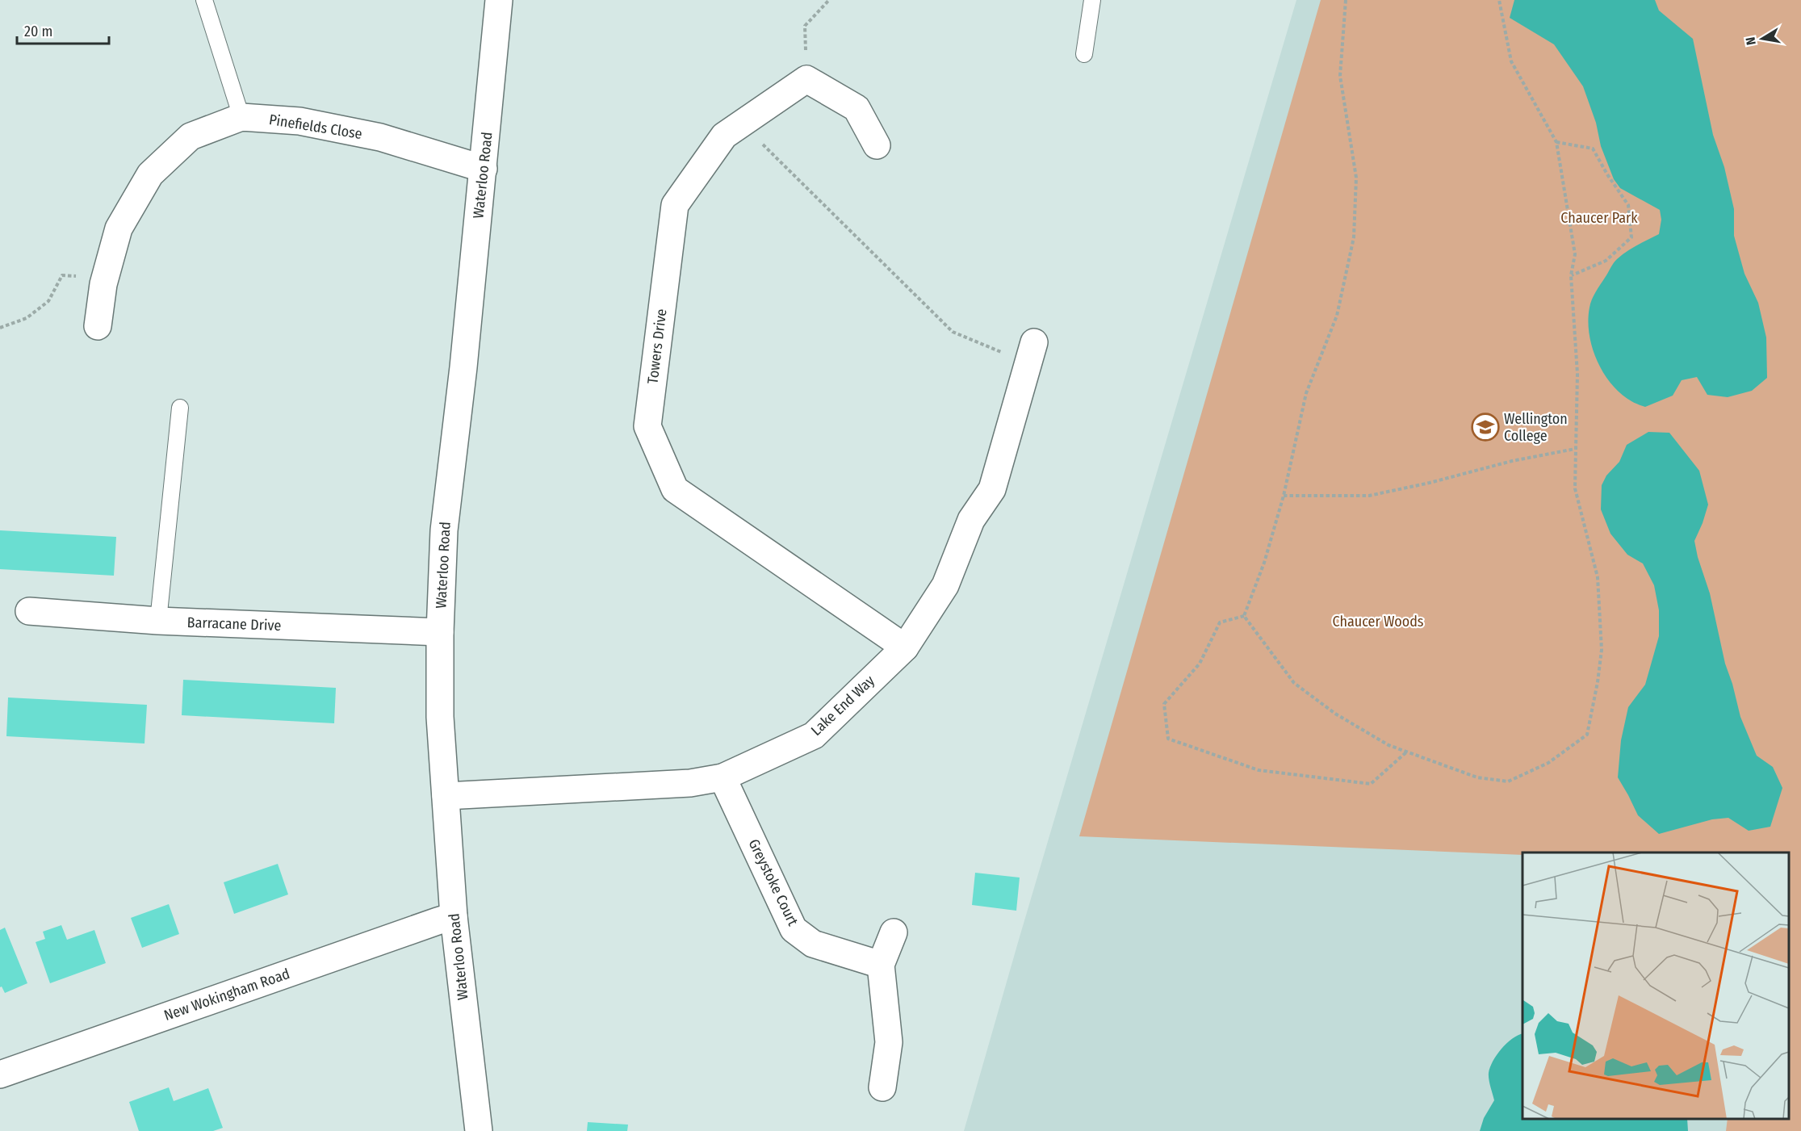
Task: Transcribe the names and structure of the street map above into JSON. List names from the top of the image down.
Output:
{
  "streets": {
    "street": [
      "Pinefields Close",
      "Waterloo Road",
      "Towers Drive",
      "Barracane Drive",
      "Lake End Way",
      "Greystoke Court",
      "New Wokingham Road"
    ]
  },
  "crossings": [
    ["Pinefields Close", "Waterloo Road"],
    ["Waterloo Road", "Barracane Drive"],
    ["Waterloo Road", "Lake End Way"],
    ["Waterloo Road", "New Wokingham Road"],
    ["Towers Drive", "Lake End Way"],
    ["Lake End Way", "Greystoke Court"]
  ],
  "parks": ["Chaucer Park", "Chaucer Woods"],
  "places": {
    "school or university": ["Wellington College"]
  },
  "scale_bar": "20 m",
  "north": "left"
}
